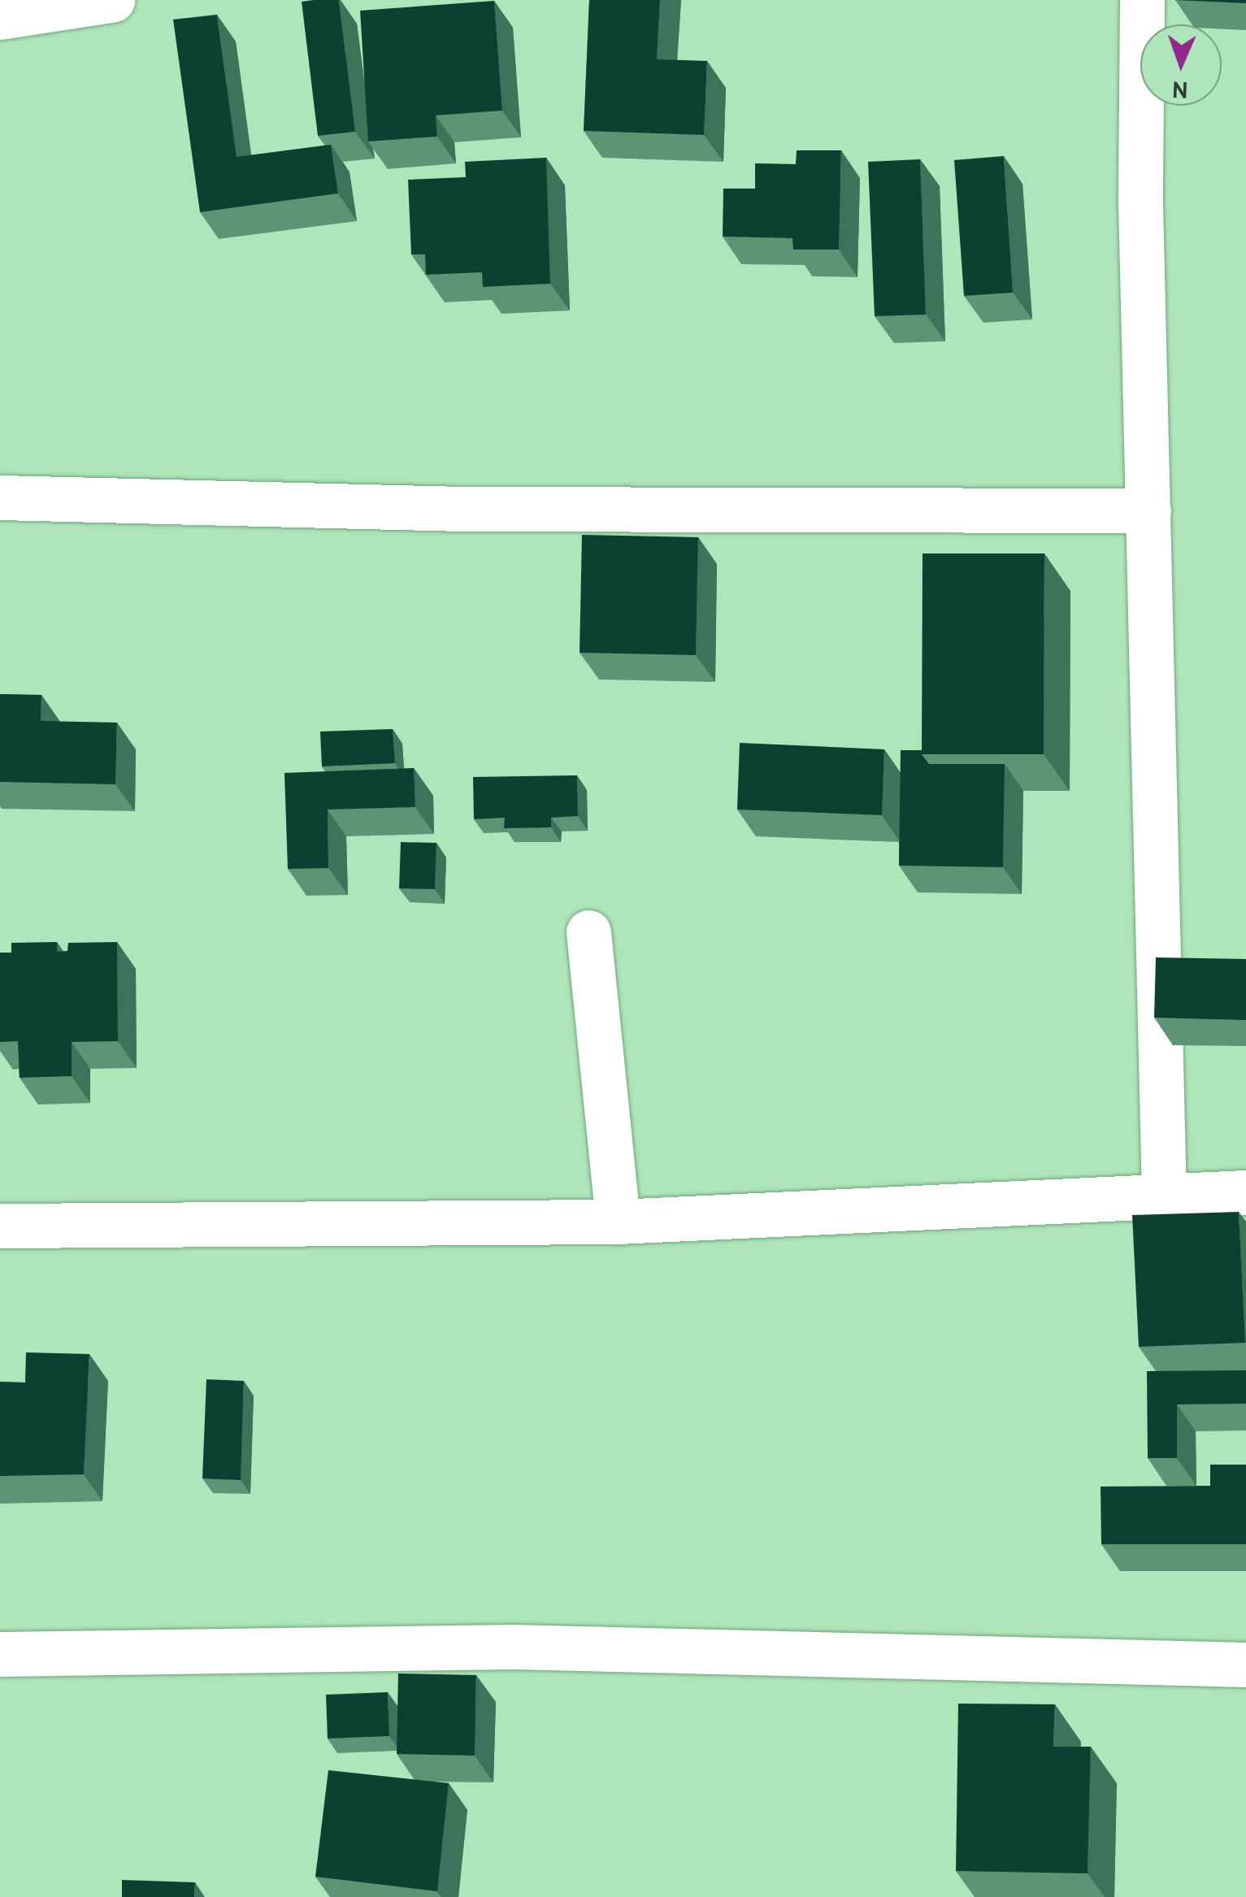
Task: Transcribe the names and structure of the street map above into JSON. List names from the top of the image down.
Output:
{
  "north": "bottom"
}
